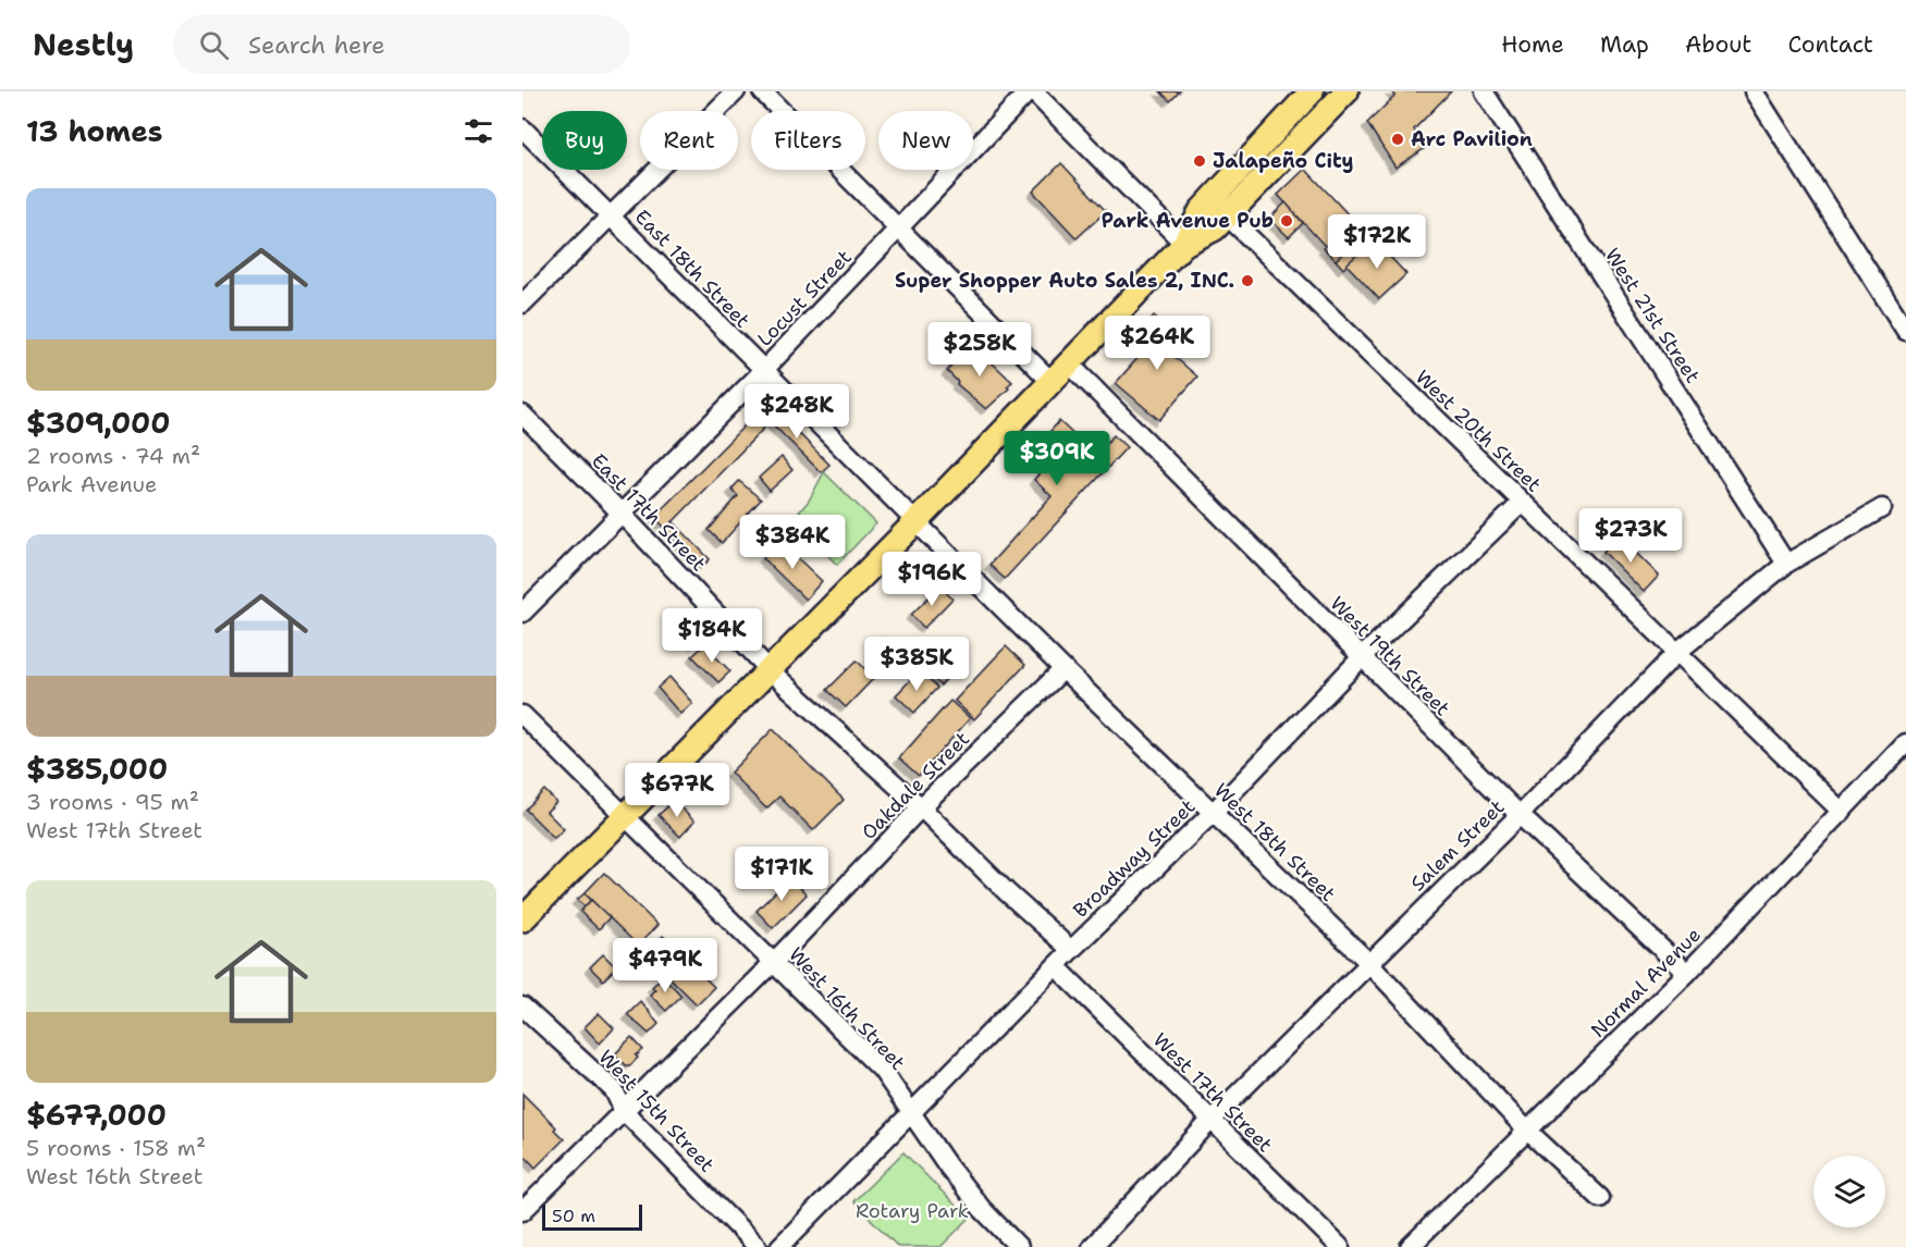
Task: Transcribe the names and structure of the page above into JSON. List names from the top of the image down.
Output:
{
  "streets": {
    "street": [
      "East 18th Street",
      "Locust Street",
      "West 21st Street",
      "West 20th Street",
      "East 17th Street",
      "West 19th Street",
      "Oakdale Street",
      "West 18th Street",
      "Salem Street",
      "Broadway Street",
      "Normal Avenue",
      "West 16th Street",
      "West 17th Street",
      "West 15th Street"
    ]
  },
  "crossings": [
    ["East 18th Street", "Locust Street"],
    ["East 18th Street", "West 18th Street"],
    ["Locust Street", "East 17th Street"],
    ["West 21st Street", "Salem Street"],
    ["West 20th Street", "Salem Street"],
    ["West 20th Street", "Broadway Street"],
    ["West 20th Street", "Normal Avenue"],
    ["West 19th Street", "Salem Street"],
    ["West 19th Street", "Broadway Street"],
    ["West 19th Street", "Normal Avenue"],
    ["Oakdale Street", "West 18th Street"],
    ["Oakdale Street", "West 16th Street"],
    ["Oakdale Street", "West 15th Street"],
    ["West 18th Street", "Salem Street"],
    ["West 18th Street", "Broadway Street"],
    ["West 18th Street", "Normal Avenue"],
    ["Salem Street", "West 17th Street"],
    ["Broadway Street", "West 16th Street"],
    ["Broadway Street", "West 17th Street"]
  ],
  "parks": ["Rotary Park"],
  "places": [
    "Arc Pavilion",
    "Jalapeño City",
    "Park Avenue Pub",
    "Super Shopper Auto Sales 2, INC."
  ],
  "scale_bar": "50 m",
  "page": {
    "header": "Nestly",
    "search": "Search here",
    "nav": [
      "Home",
      "Map",
      "About",
      "Contact"
    ],
    "heading": "13 homes",
    "chip": [
      "Buy",
      "Rent",
      "Filters",
      "New"
    ],
    "list": [
      {
        "name": "$309,000",
        "note": "2 rooms · 74 m² · Park Avenue"
      },
      {
        "name": "$385,000",
        "note": "3 rooms · 95 m² · West 17th Street"
      },
      {
        "name": "$677,000",
        "note": "5 rooms · 158 m² · West 16th Street"
      }
    ],
    "price": [
      "$172K",
      "$264K",
      "$258K",
      "$248K",
      "$309K",
      "$273K",
      "$384K",
      "$196K",
      "$184K",
      "$385K",
      "$677K",
      "$171K",
      "$479K"
    ],
    "scale": "50 m"
  }
}
